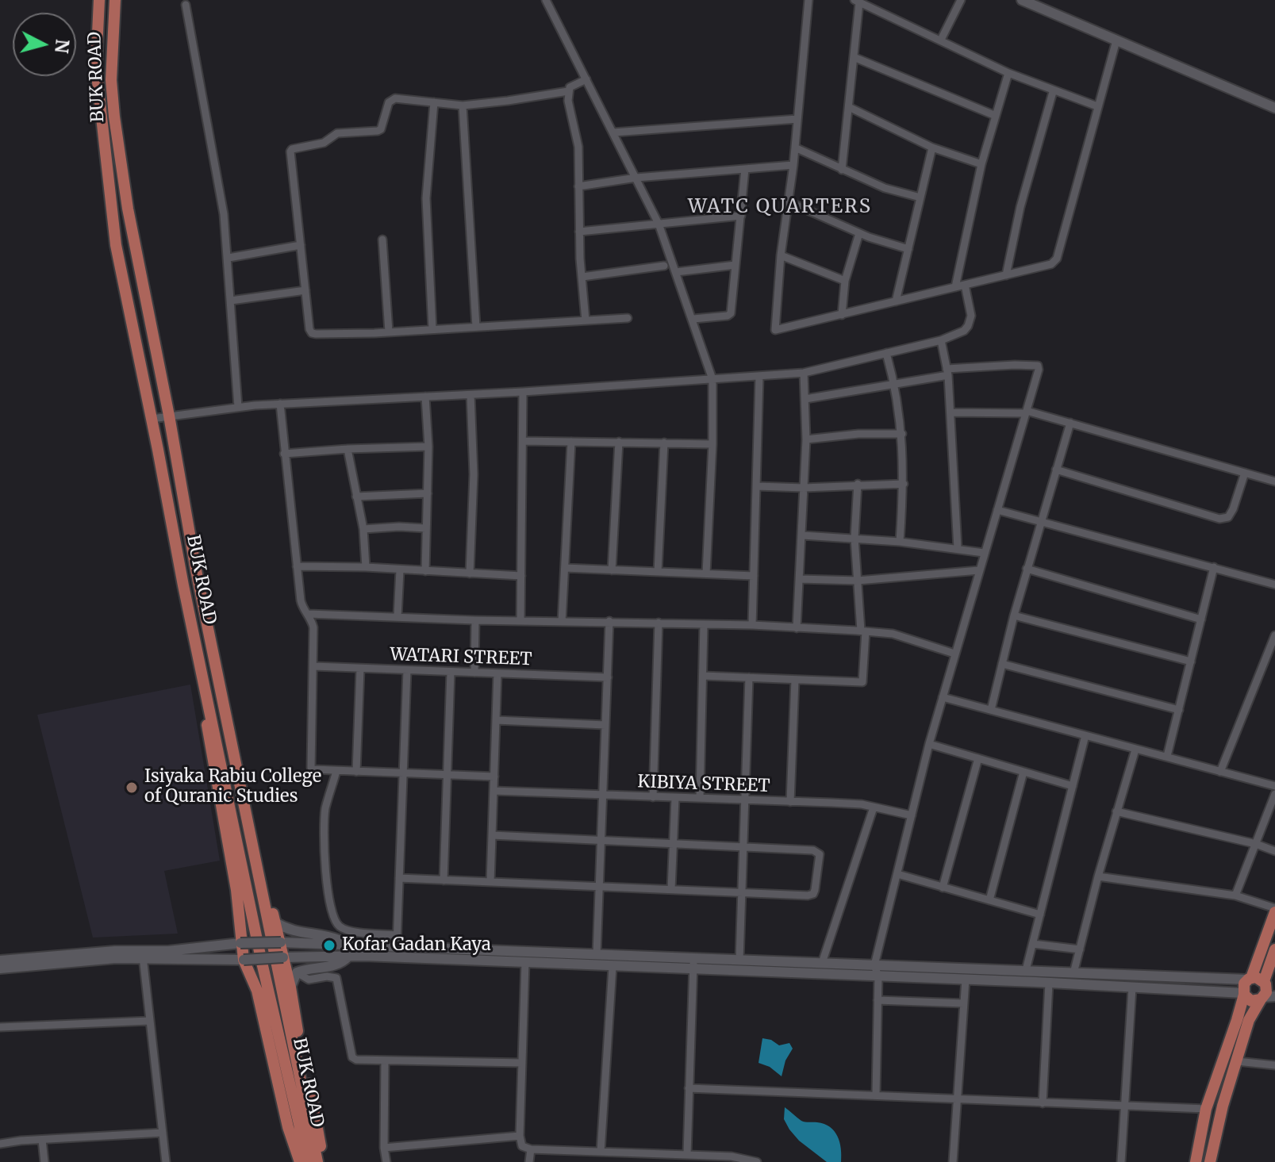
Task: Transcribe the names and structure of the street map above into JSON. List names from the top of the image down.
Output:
{
  "streets": {
    "main road": ["BUK ROAD"],
    "street": ["WATARI STREET", "KIBIYA STREET"]
  },
  "districts": ["WATC QUARTERS"],
  "places": ["Isiyaka Rabiu College of Quranic Studies", "Kofar Gadan Kaya"],
  "north": "right"
}
